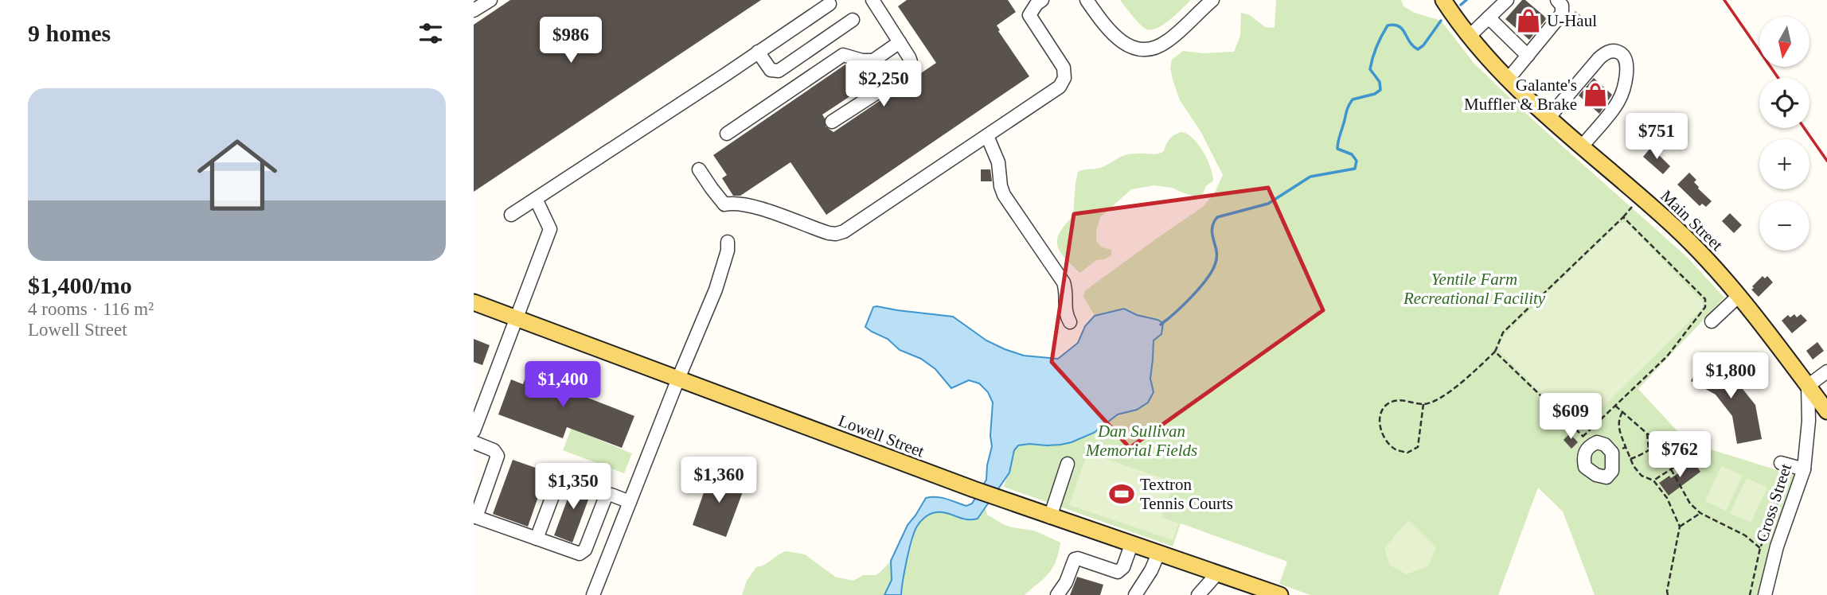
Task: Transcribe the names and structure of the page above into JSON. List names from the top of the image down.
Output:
{
  "streets": {
    "main road": ["Main Street", "Lowell Street"],
    "street": ["Cross Street"]
  },
  "crossings": [
    ["Main Street", "Cross Street"]
  ],
  "parks": ["Yentile Farm Recreational Facility", "Dan Sullivan Memorial Fields"],
  "places": {
    "shop": ["U-Haul", "Galante's Muffler & Brake"],
    "sports": ["Textron Tennis Courts"]
  },
  "north": "bottom",
  "page": {
    "heading": "9 homes",
    "map_buttons": ["+", "−"],
    "price": [
      "$986",
      "$2,250",
      "$751",
      "$1,800",
      "$1,400",
      "$609",
      "$762",
      "$1,360",
      "$1,350"
    ],
    "list": [
      {
        "name": "$1,400/mo",
        "note": "4 rooms · 116 m² · Lowell Street"
      }
    ]
  }
}
